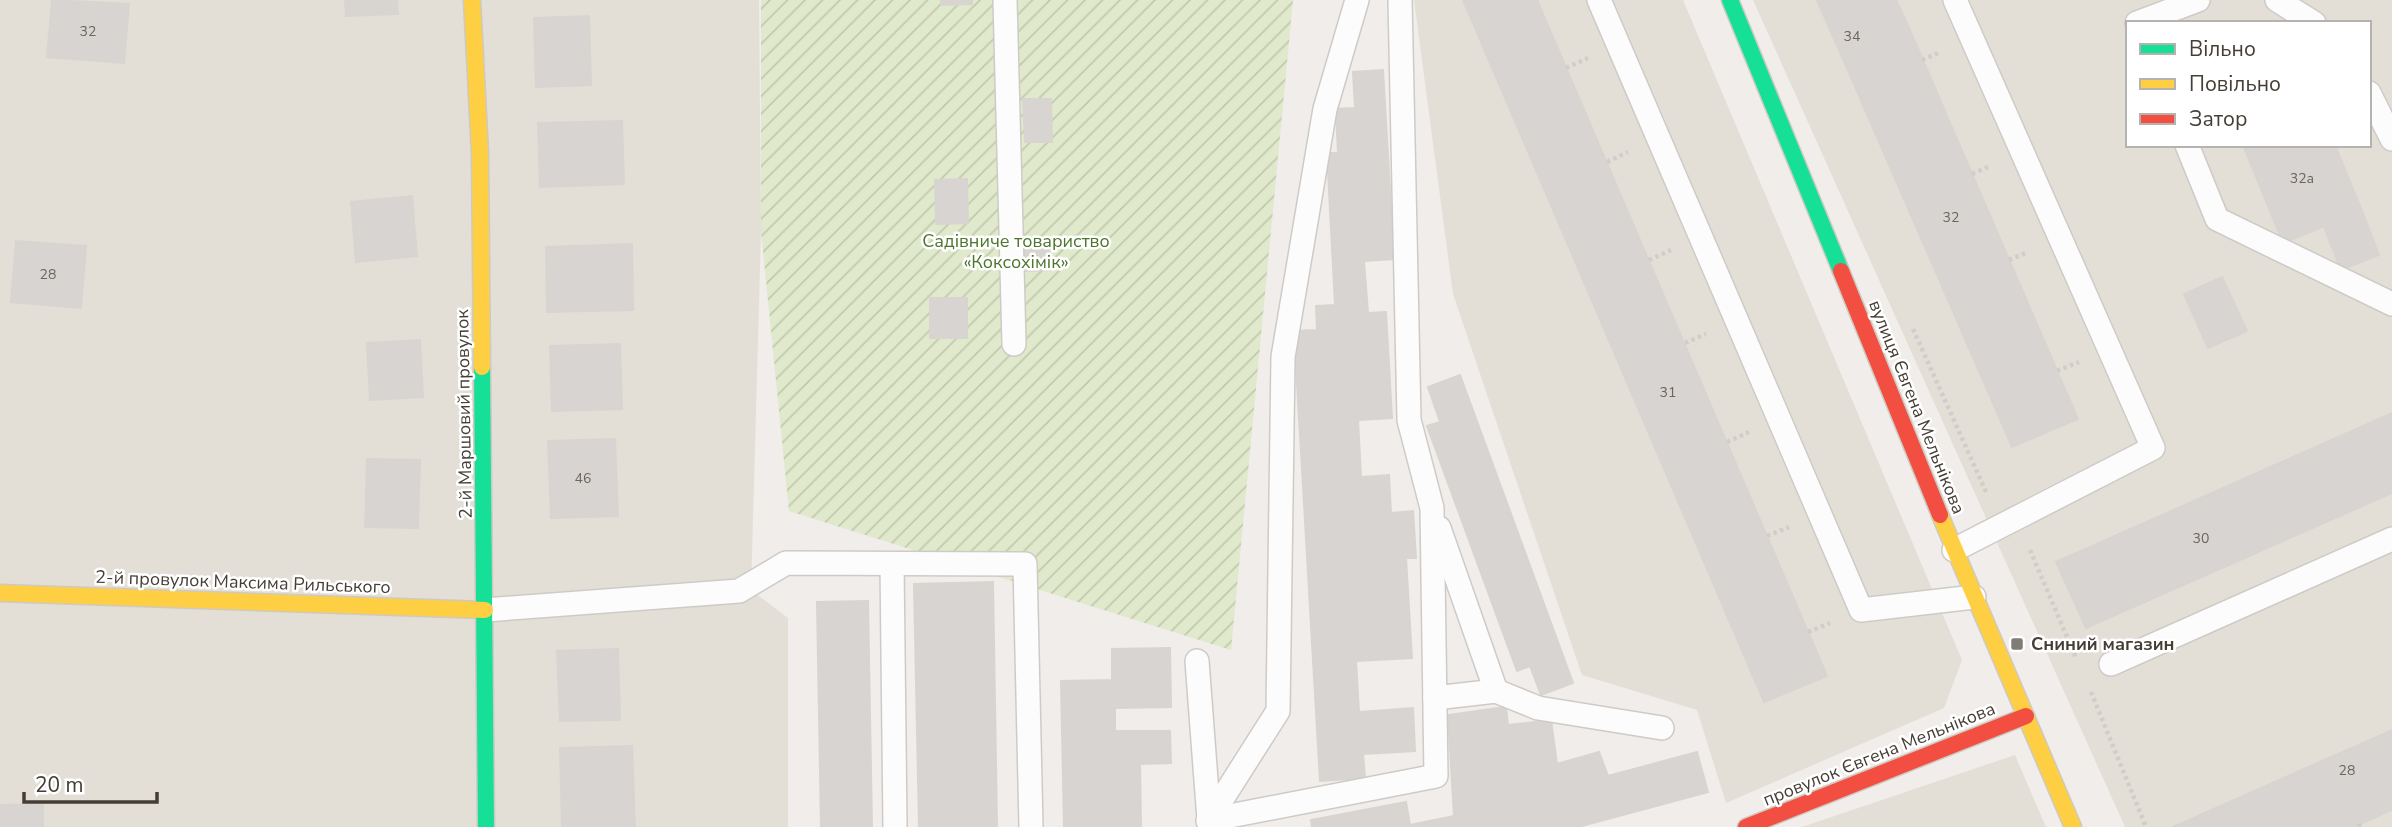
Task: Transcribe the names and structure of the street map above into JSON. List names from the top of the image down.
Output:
{
  "streets": {
    "street": [
      "вулиця Євгена Мельнікова",
      "2-й Маршовий провулок",
      "2-й провулок Максима Рильського",
      "провулок Євгена Мельнікова"
    ]
  },
  "crossings": [
    ["вулиця Євгена Мельнікова", "провулок Євгена Мельнікова"],
    ["2-й Маршовий провулок", "2-й провулок Максима Рильського"]
  ],
  "parks": ["Садівниче товариство «Коксохімік»"],
  "places": {
    "transit": ["Сниний магазин"]
  },
  "house_numbers": [
    "32",
    "34",
    "32а",
    "32",
    "28",
    "31",
    "46",
    "30",
    "28"
  ],
  "legend": ["Вільно", "Повільно", "Затор"],
  "scale_bar": "20 m"
}
